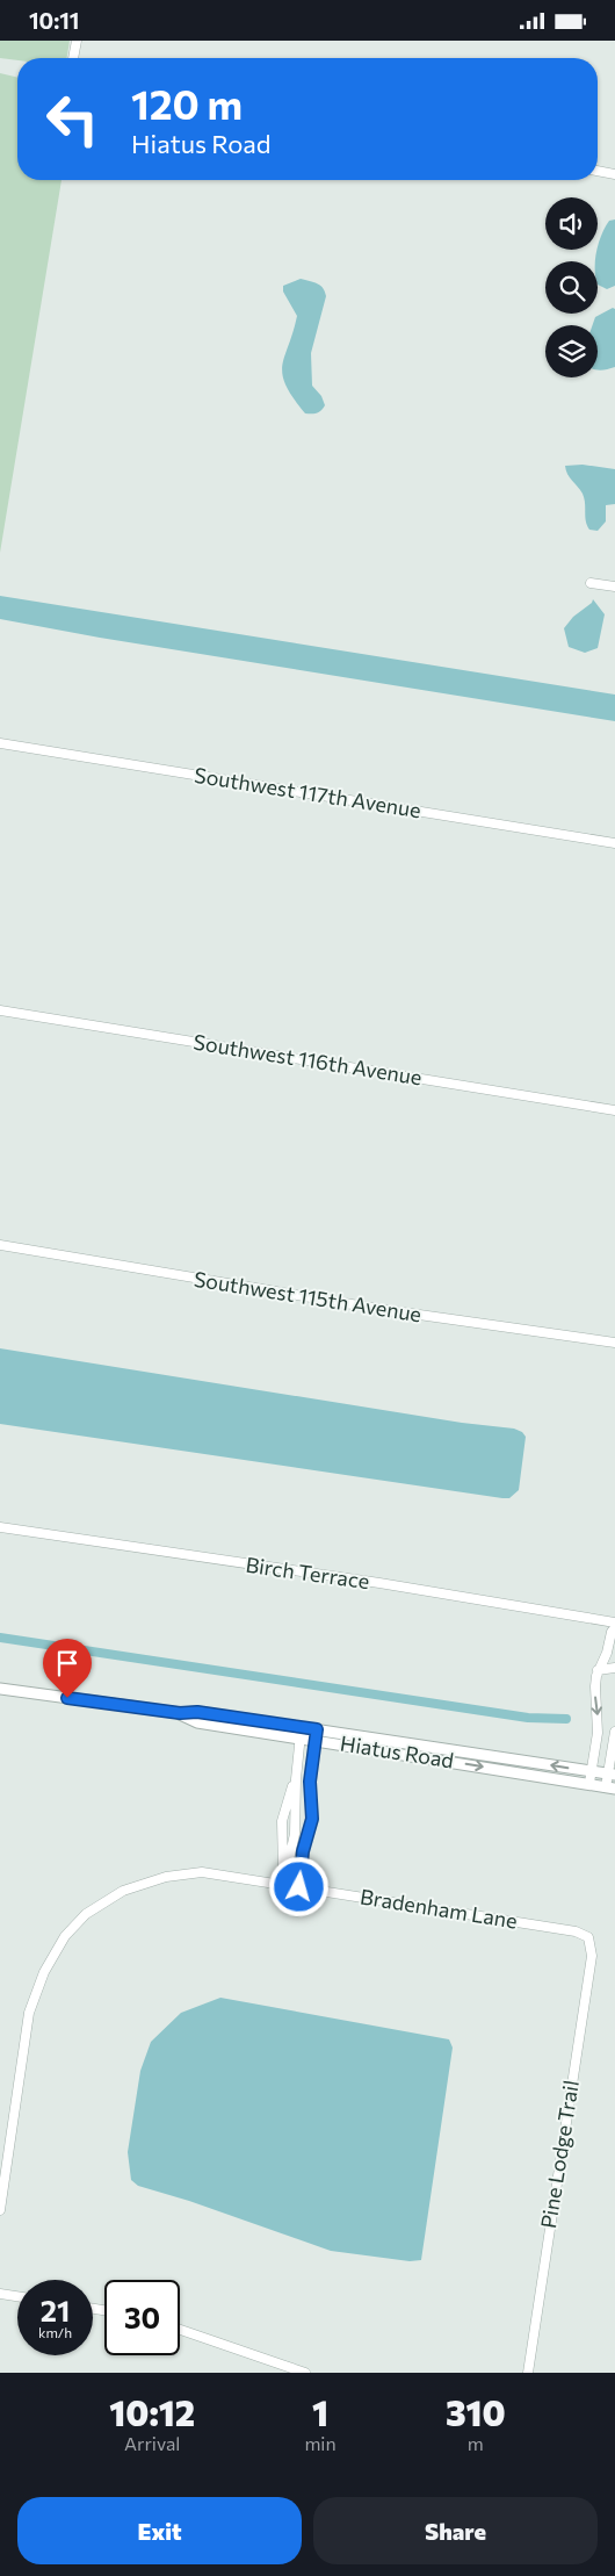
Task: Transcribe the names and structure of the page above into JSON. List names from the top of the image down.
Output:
{
  "streets": {
    "street": [
      "Southwest 117th Avenue",
      "Southwest 116th Avenue",
      "Southwest 115th Avenue",
      "Birch Terrace",
      "Hiatus Road",
      "Bradenham Lane",
      "Pine Lodge Trail"
    ]
  },
  "crossings": [
    ["Bradenham Lane", "Pine Lodge Trail"]
  ],
  "page": {
    "status": "10:11",
    "turn": ["120 m", "Hiatus Road"],
    "speed": "21 km/h",
    "limit": "30",
    "eta": [
      "10:12",
      "Arrival",
      "1",
      "min",
      "310",
      "m"
    ],
    "buttons": ["Exit", "Share"]
  }
}
